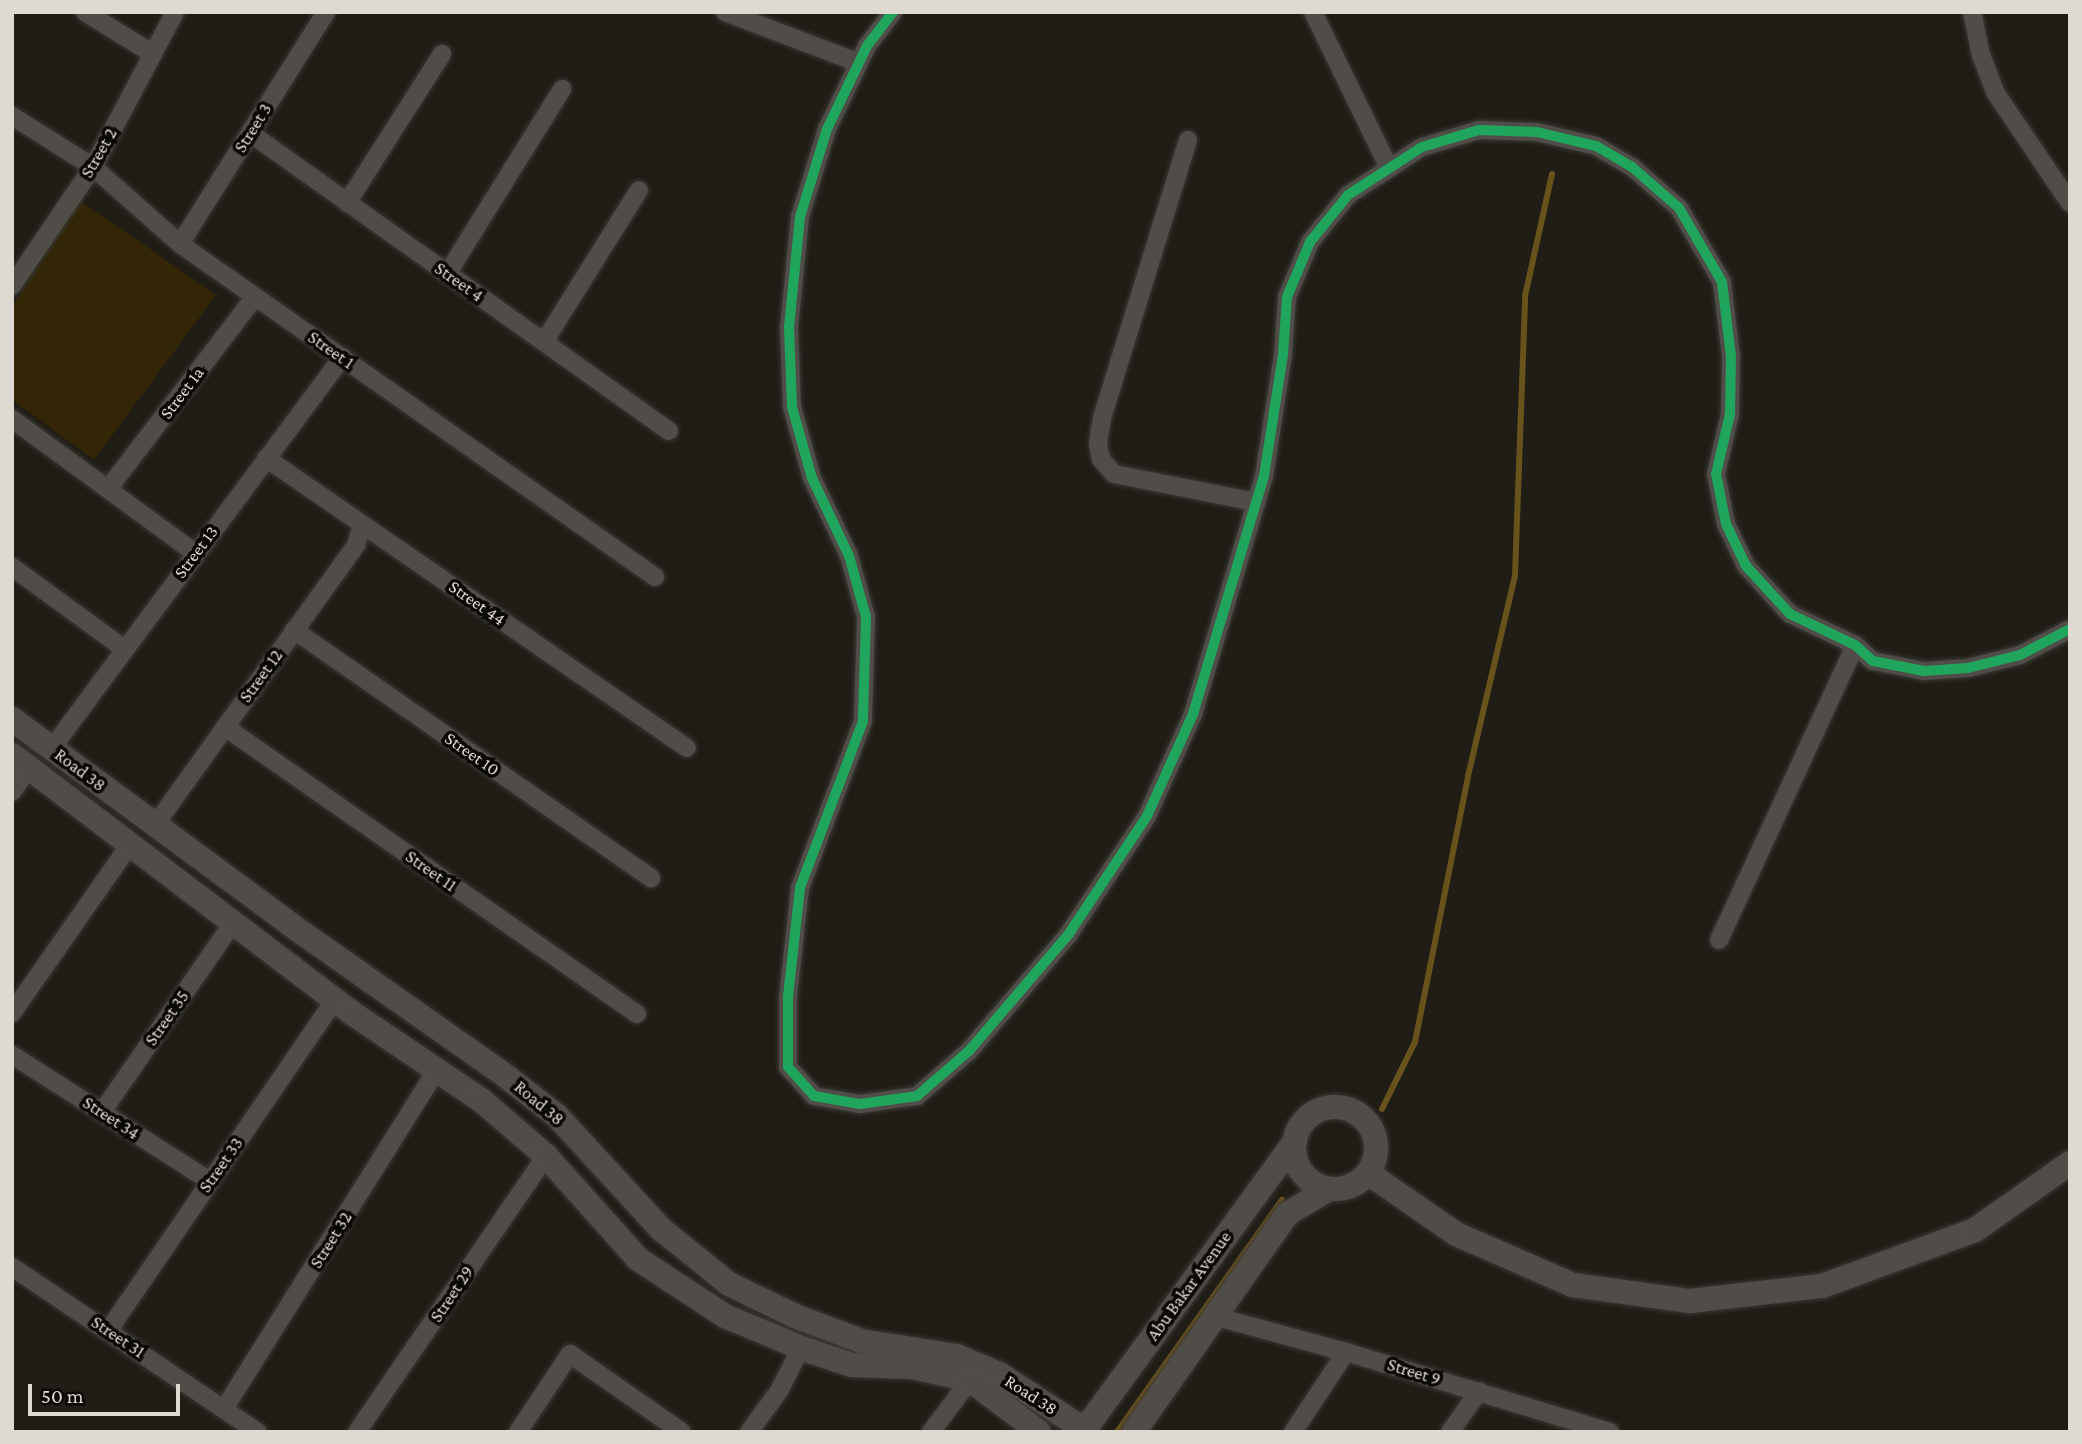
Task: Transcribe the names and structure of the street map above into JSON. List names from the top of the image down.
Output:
{
  "streets": {
    "main road": ["Road 38", "Abu Bakar Avenue"],
    "street": [
      "Street 3",
      "Street 2",
      "Street 4",
      "Street 1",
      "Street 1a",
      "Street 13",
      "Street 44",
      "Street 12",
      "Street 10",
      "Street 11",
      "Street 35",
      "Street 34",
      "Street 33",
      "Street 32",
      "Street 29",
      "Street 31",
      "Street 9"
    ]
  },
  "crossings": [
    ["Street 3", "Street 4"],
    ["Street 3", "Street 1"],
    ["Street 2", "Street 1"],
    ["Street 1", "Street 1a"],
    ["Street 1", "Street 13"],
    ["Street 13", "Street 44"],
    ["Street 13", "Road 38"],
    ["Street 44", "Street 12"],
    ["Street 12", "Street 10"],
    ["Street 12", "Road 38"],
    ["Street 12", "Street 11"],
    ["Road 38", "Street 35"],
    ["Road 38", "Street 33"],
    ["Road 38", "Street 32"],
    ["Road 38", "Abu Bakar Avenue"],
    ["Road 38", "Street 29"],
    ["Street 35", "Street 34"],
    ["Street 34", "Street 33"],
    ["Street 33", "Street 31"],
    ["Street 32", "Street 31"]
  ],
  "scale_bar": "50 m"
}
